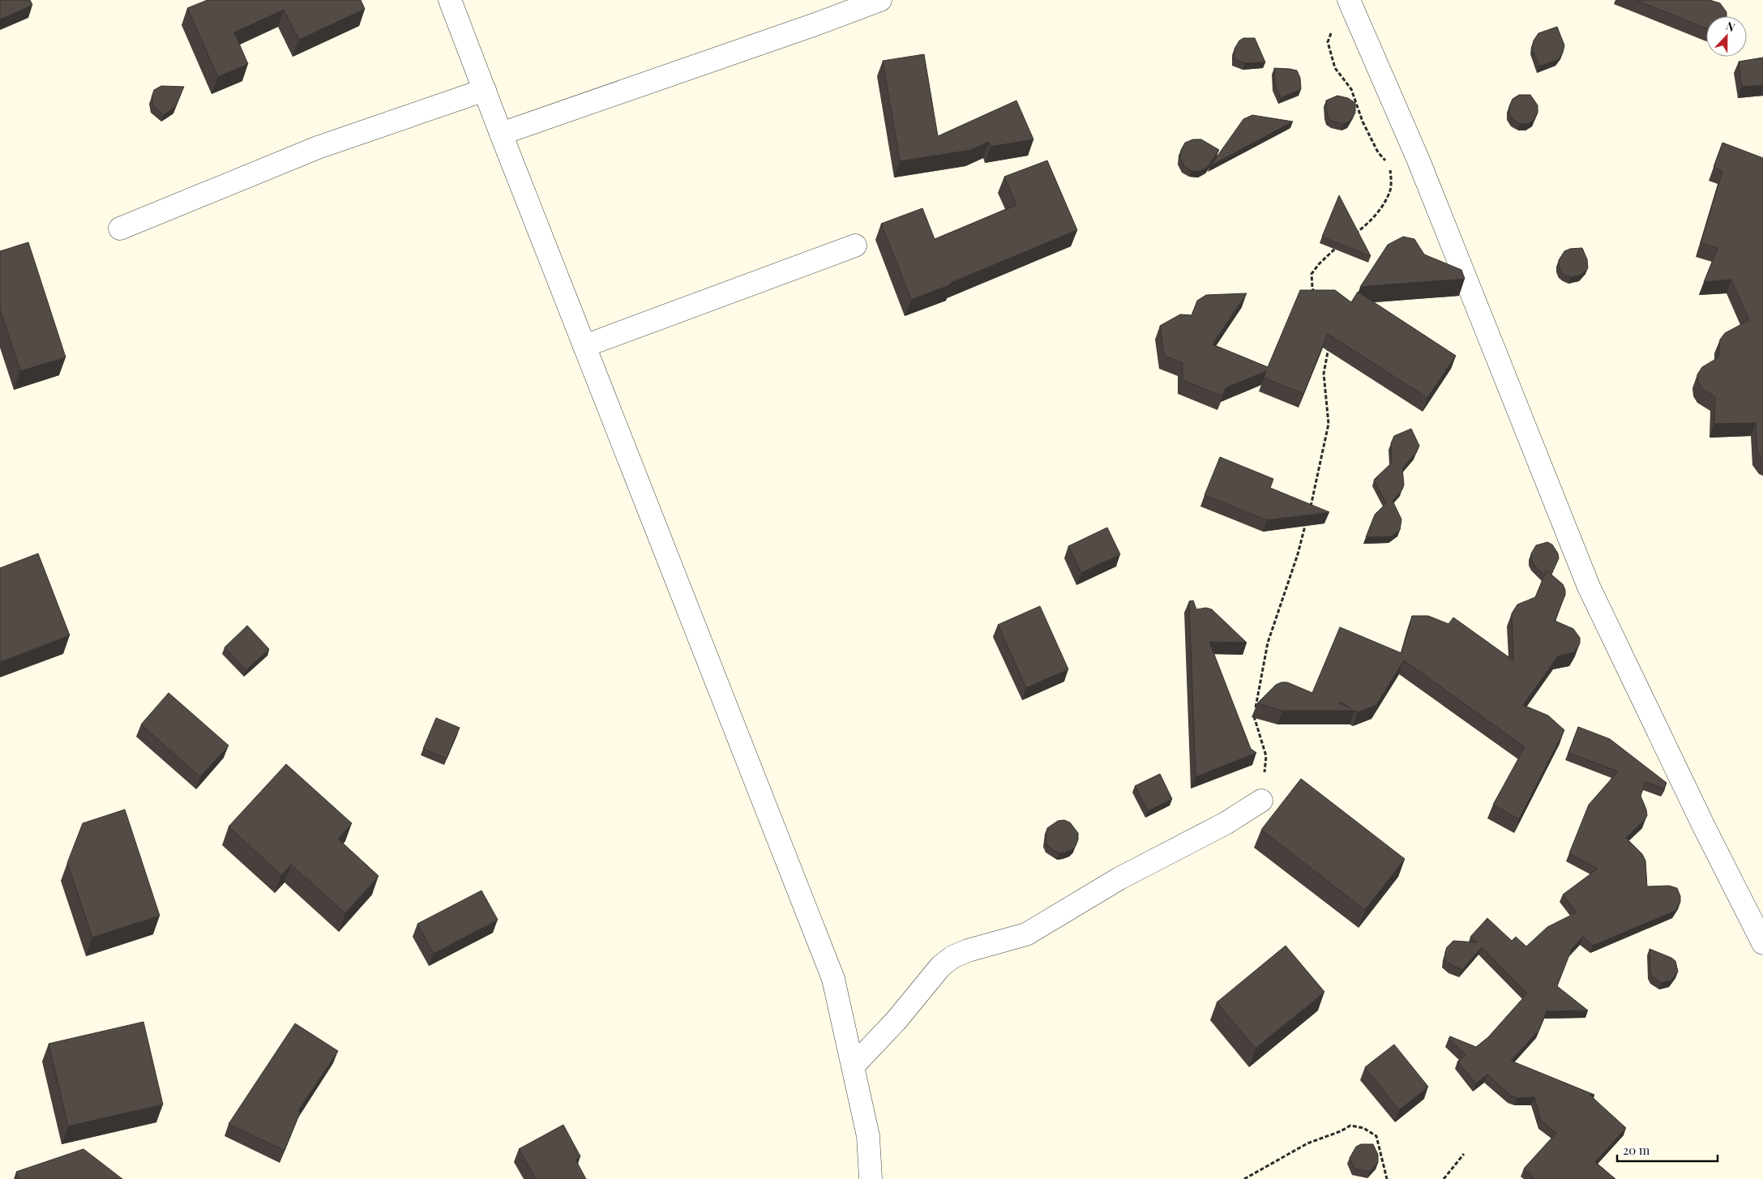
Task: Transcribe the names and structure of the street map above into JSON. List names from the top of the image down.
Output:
{
  "scale_bar": "20 m",
  "north": "top"
}
